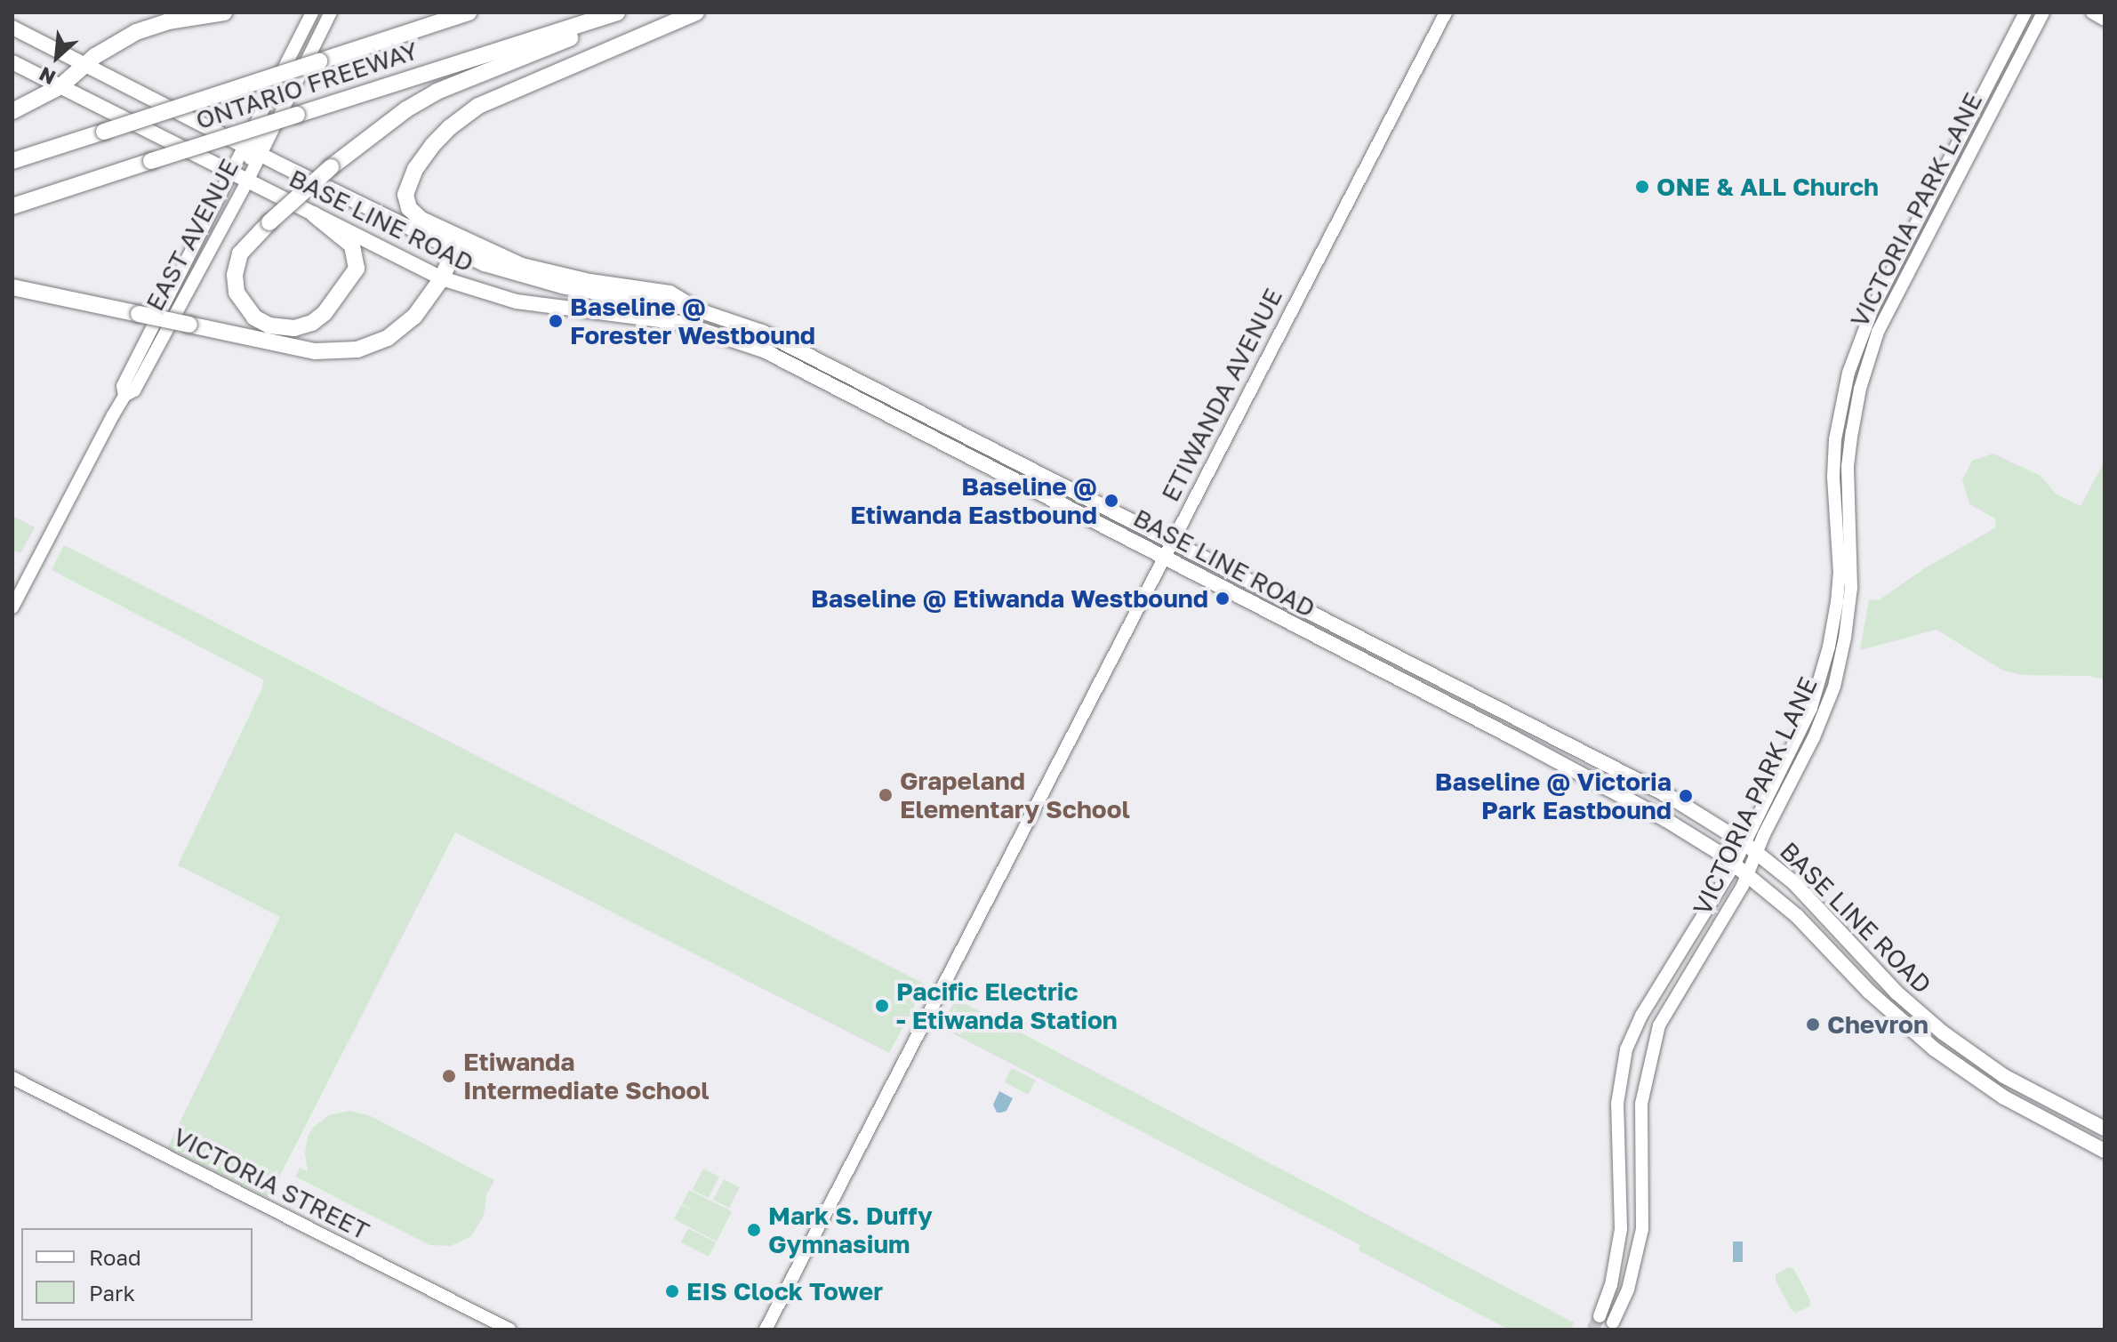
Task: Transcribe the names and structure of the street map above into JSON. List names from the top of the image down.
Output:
{
  "streets": {
    "highway": ["ONTARIO FREEWAY"],
    "main road": [
      "VICTORIA PARK LANE",
      "BASE LINE ROAD",
      "EAST AVENUE",
      "ETIWANDA AVENUE",
      "VICTORIA STREET"
    ]
  },
  "crossings": [
    ["VICTORIA PARK LANE", "BASE LINE ROAD"],
    ["BASE LINE ROAD", "EAST AVENUE"],
    ["BASE LINE ROAD", "ETIWANDA AVENUE"]
  ],
  "places": [
    "ONE & ALL Church",
    "Baseline @ Forester Westbound",
    "Baseline @ Etiwanda Eastbound",
    "Baseline @ Etiwanda Westbound",
    "Grapeland Elementary School",
    "Baseline @ Victoria Park Eastbound",
    "Pacific Electric - Etiwanda Station",
    "Chevron",
    "Etiwanda Intermediate School",
    "Mark S. Duffy Gymnasium",
    "EIS Clock Tower"
  ],
  "legend": ["Road", "Park"],
  "north": "bottom left"
}
